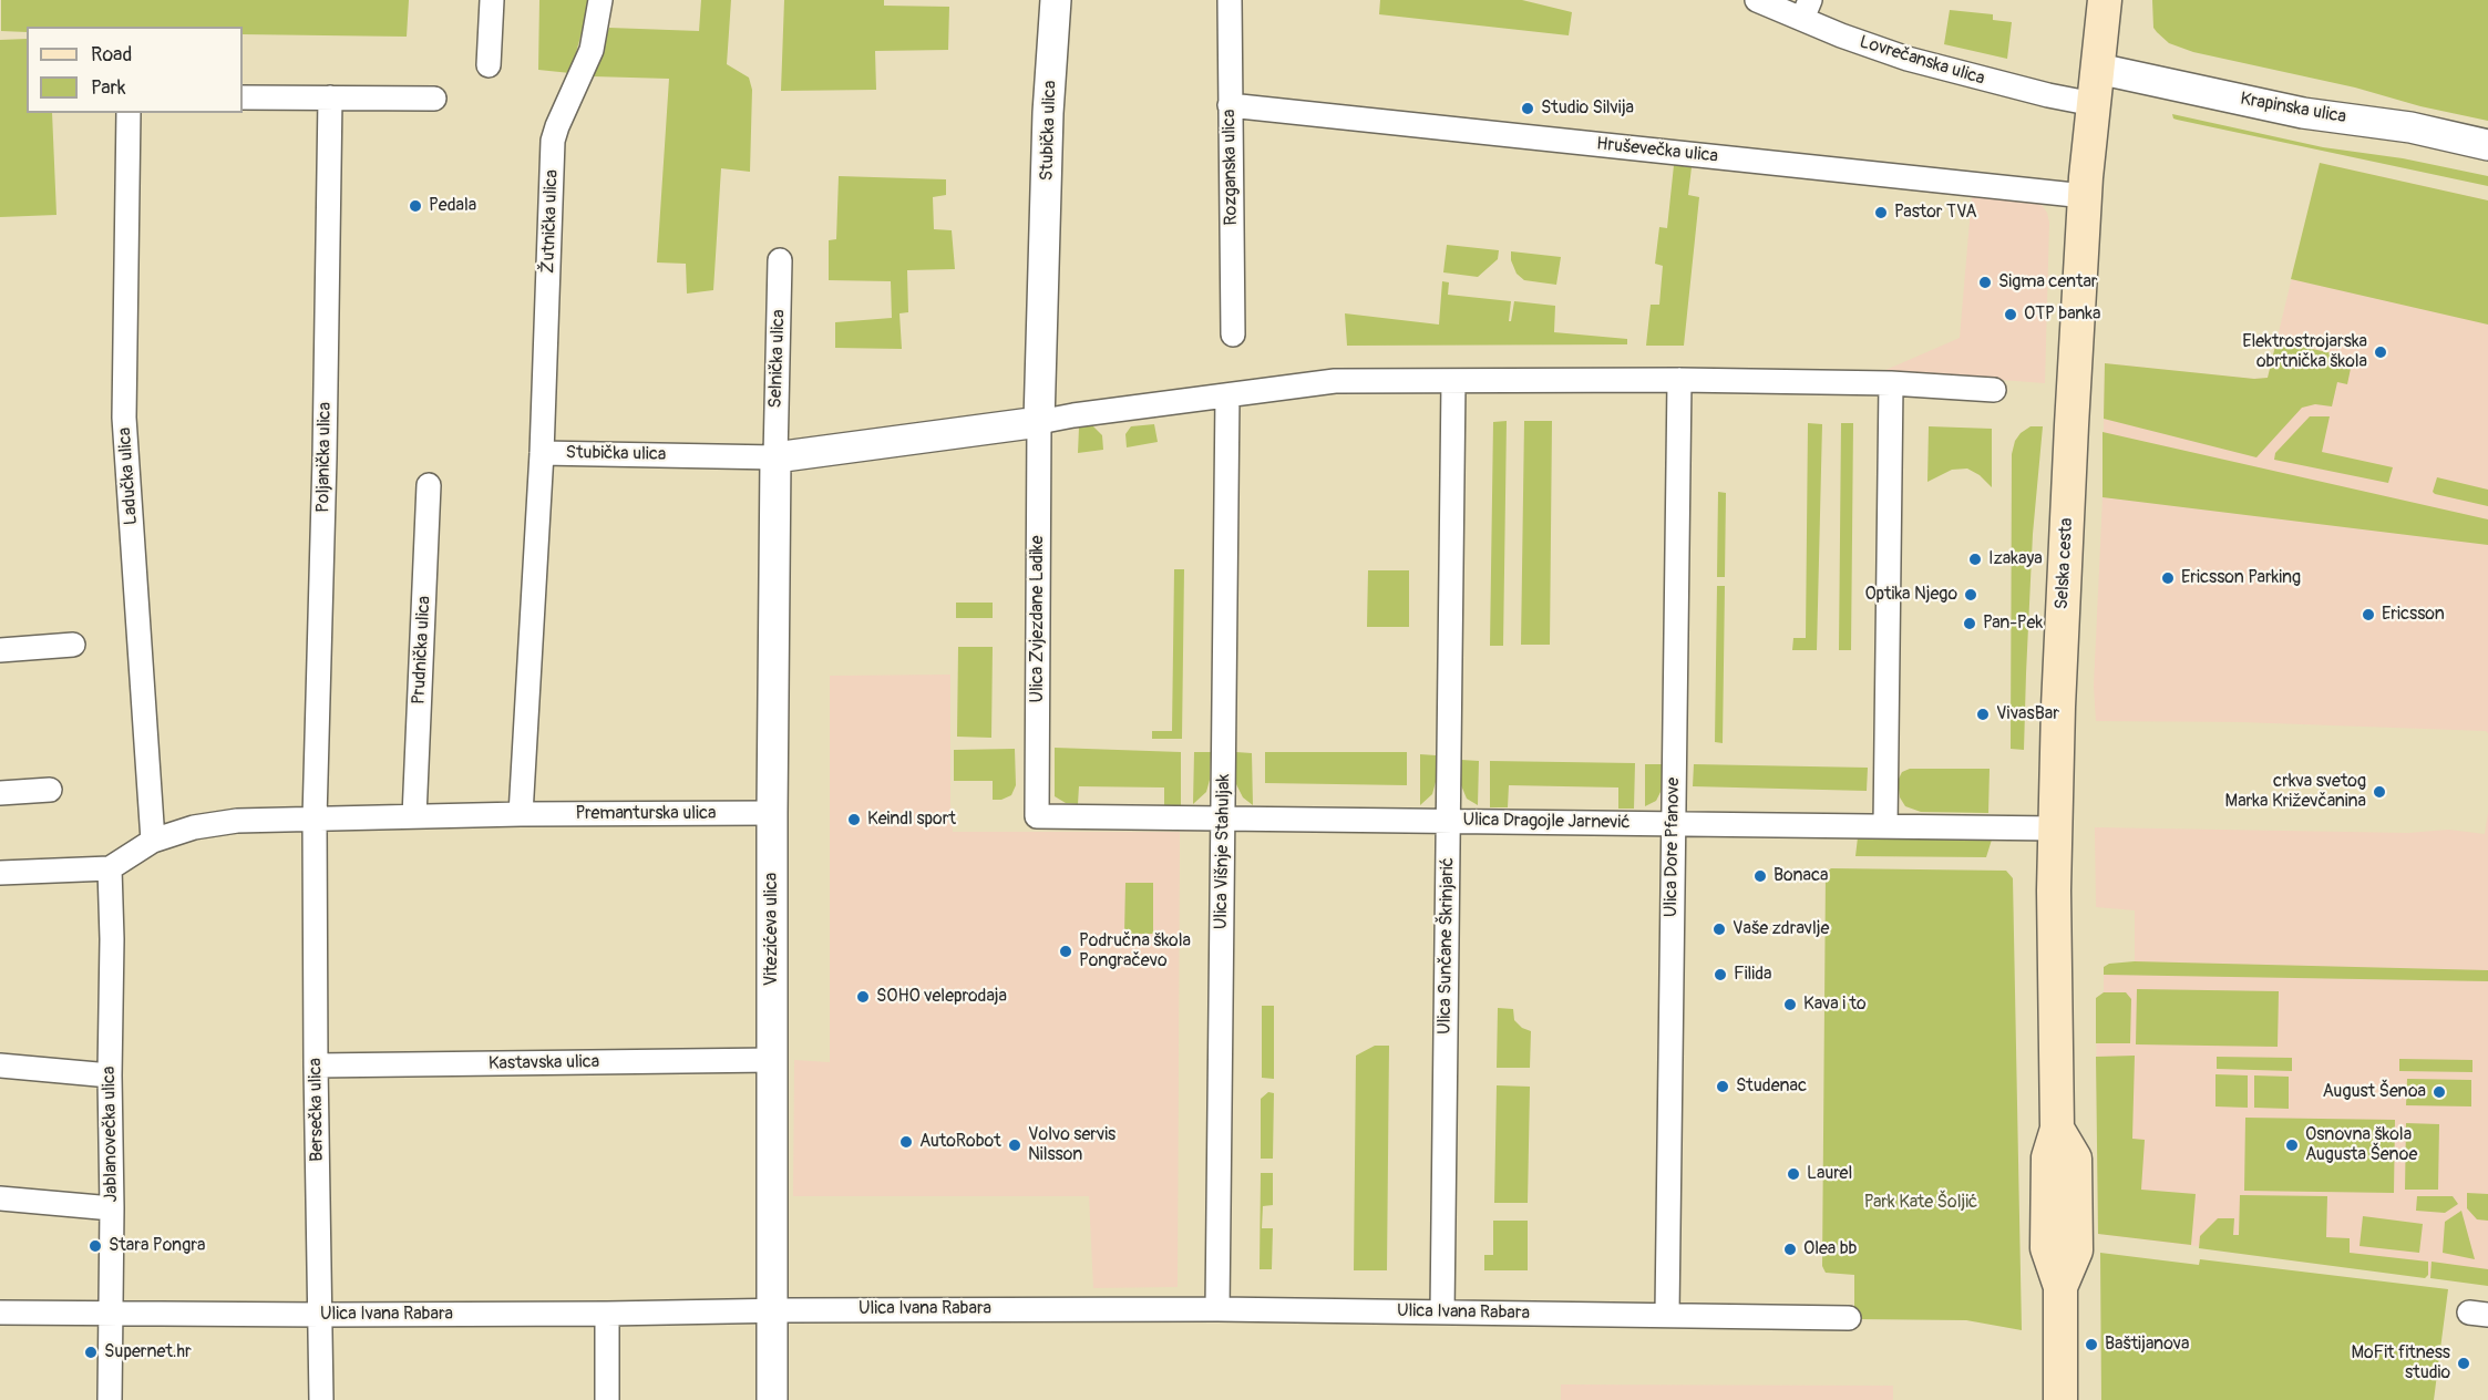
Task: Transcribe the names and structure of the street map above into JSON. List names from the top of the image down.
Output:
{
  "streets": {
    "main road": ["Selska cesta"],
    "street": [
      "Lovrečanska ulica",
      "Krapinska ulica",
      "Stubička ulica",
      "Hruševečka ulica",
      "Rozganska ulica",
      "Žutnička ulica",
      "Selnička ulica",
      "Poljanička ulica",
      "Ladučka ulica",
      "Ulica Zvjezdane Ladike",
      "Prudnička ulica",
      "Premanturska ulica",
      "Ulica Dragojle Jarnević",
      "Ulica Dore Pfanove",
      "Ulica Višnje Stahuljak",
      "Vitezićeva ulica",
      "Ulica Sunčane Škrinjarić",
      "Kastavska ulica",
      "Bersečka ulica",
      "Jablanovečka ulica",
      "Ulica Ivana Rabara"
    ]
  },
  "crossings": [
    ["Lovrečanska ulica", "Selska cesta"],
    ["Krapinska ulica", "Selska cesta"],
    ["Stubička ulica", "Žutnička ulica"],
    ["Stubička ulica", "Selnička ulica"],
    ["Stubička ulica", "Ulica Zvjezdane Ladike"],
    ["Stubička ulica", "Premanturska ulica"],
    ["Stubička ulica", "Vitezićeva ulica"],
    ["Hruševečka ulica", "Rozganska ulica"],
    ["Hruševečka ulica", "Selska cesta"],
    ["Selnička ulica", "Vitezićeva ulica"],
    ["Poljanička ulica", "Bersečka ulica"],
    ["Selska cesta", "Ulica Dragojle Jarnević"],
    ["Ulica Zvjezdane Ladike", "Ulica Dragojle Jarnević"],
    ["Premanturska ulica", "Vitezićeva ulica"],
    ["Ulica Dragojle Jarnević", "Ulica Dore Pfanove"],
    ["Ulica Dragojle Jarnević", "Ulica Višnje Stahuljak"],
    ["Ulica Dragojle Jarnević", "Ulica Sunčane Škrinjarić"],
    ["Ulica Dore Pfanove", "Ulica Ivana Rabara"],
    ["Ulica Višnje Stahuljak", "Ulica Ivana Rabara"],
    ["Vitezićeva ulica", "Kastavska ulica"],
    ["Vitezićeva ulica", "Ulica Ivana Rabara"],
    ["Ulica Sunčane Škrinjarić", "Ulica Ivana Rabara"],
    ["Kastavska ulica", "Bersečka ulica"],
    ["Bersečka ulica", "Ulica Ivana Rabara"],
    ["Jablanovečka ulica", "Ulica Ivana Rabara"]
  ],
  "parks": ["Park Kate Šoljić"],
  "places": [
    "Studio Silvija",
    "Pedala",
    "Pastor TVA",
    "Sigma centar",
    "OTP banka",
    "Elektrostrojarska obrtnička škola",
    "Izakaya",
    "Ericsson Parking",
    "Optika Njego",
    "Ericsson",
    "Pan-Pek",
    "VivasBar",
    "crkva svetog Marka Križevčanina",
    "Keindl sport",
    "Bonaca",
    "Vaše zdravlje",
    "Područna škola Pongračevo",
    "Filida",
    "SOHO veleprodaja",
    "Kava i to",
    "Studenac",
    "August Šenoa",
    "AutoRobot",
    "Volvo servis Nilsson",
    "Osnovna škola Augusta Šenoe",
    "Laurel",
    "Stara Pongra",
    "Olea bb",
    "Baštijanova",
    "Supernet.hr",
    "MoFit fitness studio"
  ],
  "legend": ["Road", "Park"]
}
